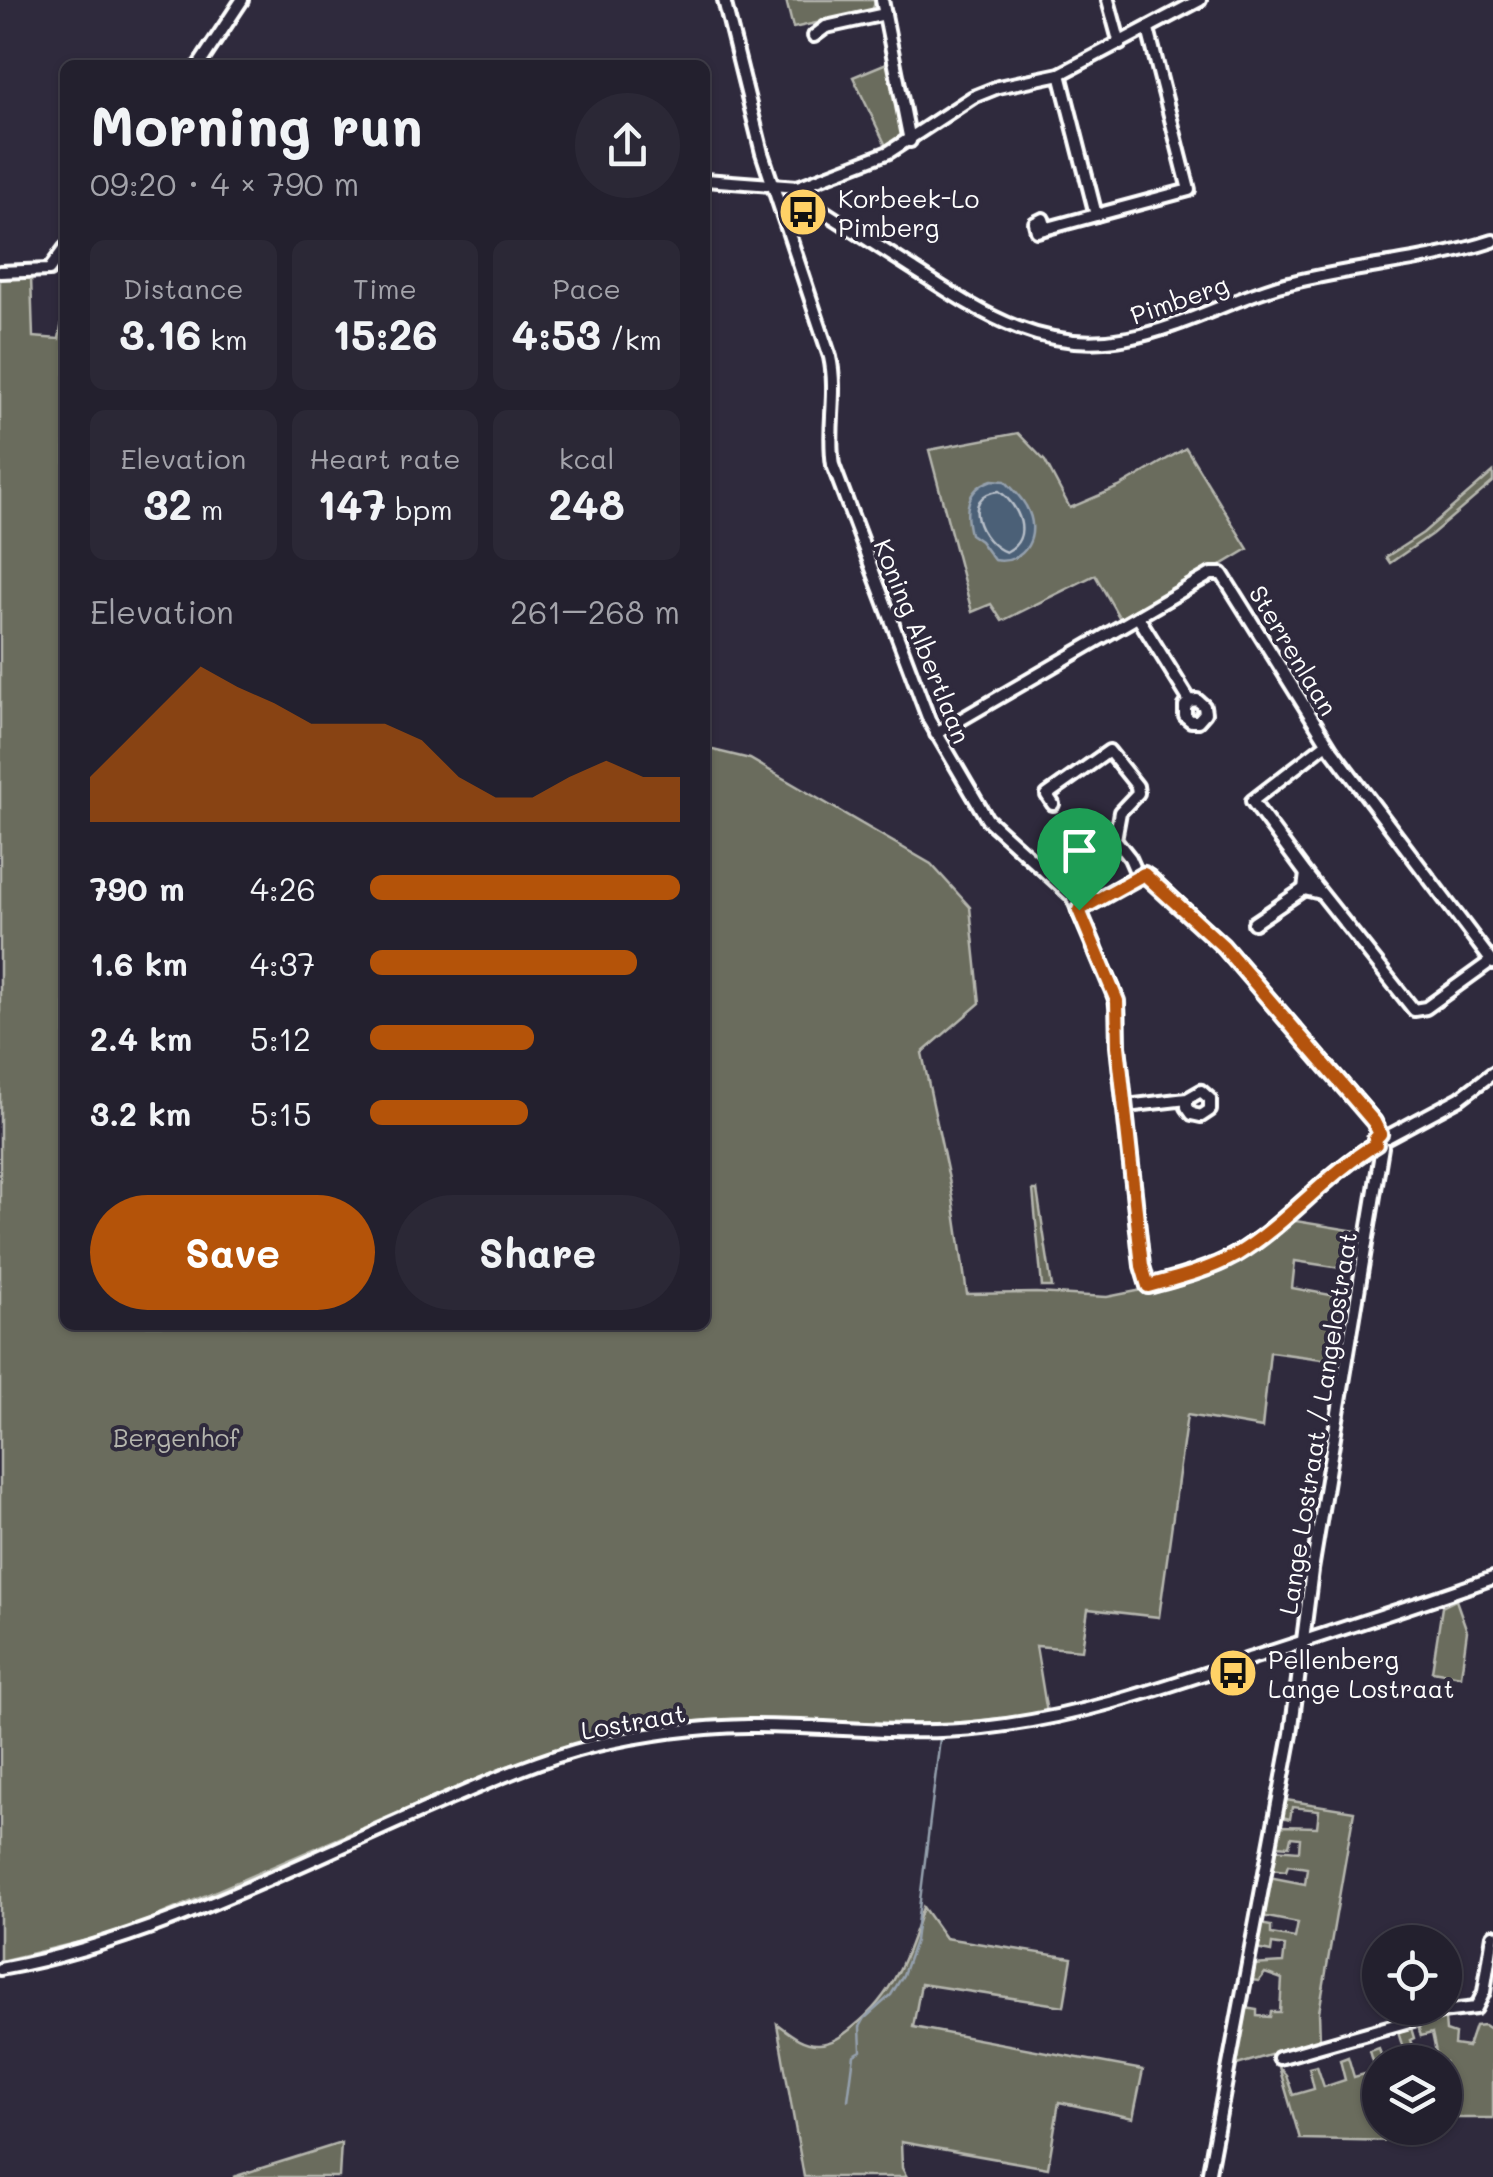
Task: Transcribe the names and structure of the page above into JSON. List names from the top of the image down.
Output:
{
  "streets": {
    "street": [
      "Pimberg",
      "Koning Albertlaan",
      "Sterrenlaan",
      "Lange Lostraat / Langelostraat",
      "Lostraat"
    ]
  },
  "crossings": [
    ["Koning Albertlaan", "Sterrenlaan"],
    ["Koning Albertlaan", "Lange Lostraat / Langelostraat"],
    ["Lange Lostraat / Langelostraat", "Lostraat"]
  ],
  "parks": ["Bergenhof"],
  "places": {
    "bus stop": ["Korbeek-Lo Pimberg", "Pellenberg Lange Lostraat"]
  },
  "page": {
    "heading": ["Morning run", "09:20 · 4 × 790 m"],
    "stats": [
      ["Distance", "3.16 km"],
      ["Time", "15:26"],
      ["Pace", "4:53 /km"],
      ["Elevation", "32 m"],
      ["Heart rate", "147 bpm"],
      ["kcal", "248"]
    ],
    "chart": ["Elevation", "261–268 m"],
    "list": [
      {
        "name": "790 m",
        "note": "4:26"
      },
      {
        "name": "1.6 km",
        "note": "4:37"
      },
      {
        "name": "2.4 km",
        "note": "5:12"
      },
      {
        "name": "3.2 km",
        "note": "5:15"
      }
    ],
    "buttons": ["Save", "Share"]
  }
}
